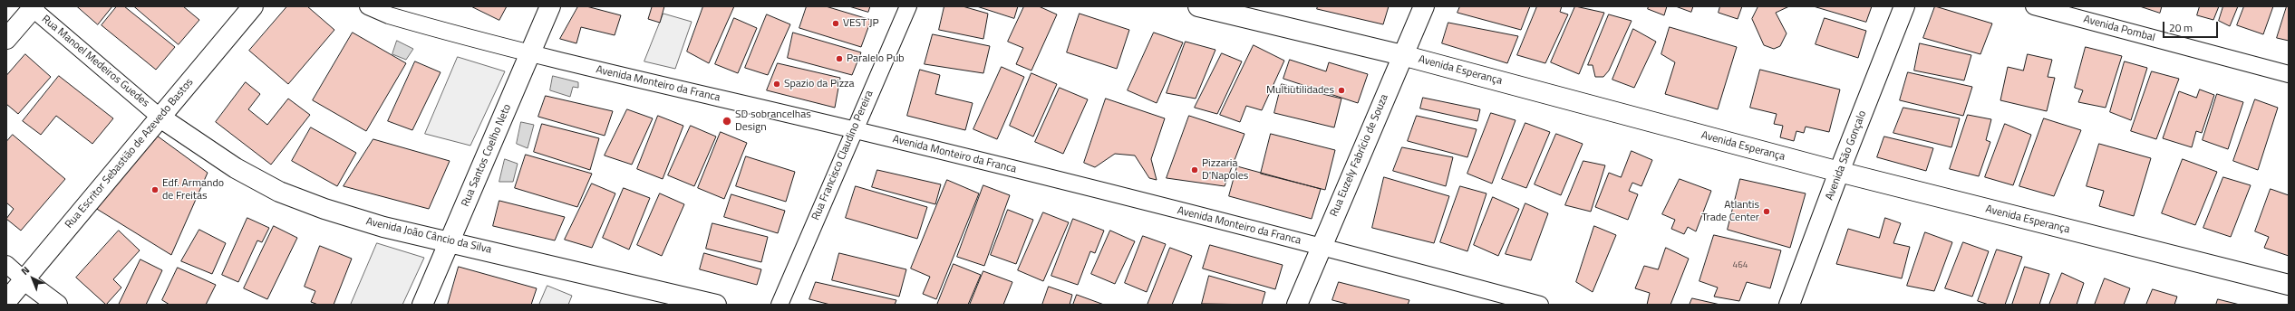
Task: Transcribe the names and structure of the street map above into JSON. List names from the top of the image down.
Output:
{
  "streets": {
    "main road": [
      "Avenida Esperança",
      "Rua Escritor Sebastião de Azevedo Bastos",
      "Rua Santos Coelho Neto",
      "Rua Euzely Fabrício de Souza",
      "Avenida São Gonçalo",
      "Avenida João Câncio da Silva"
    ],
    "street": [
      "Avenida Pombal",
      "Rua Manoel Medeiros Guedes",
      "Avenida Monteiro da Franca",
      "Rua Francisco Claudino Pereira"
    ]
  },
  "crossings": [
    ["Rua Manoel Medeiros Guedes", "Rua Escritor Sebastião de Azevedo Bastos"],
    ["Rua Manoel Medeiros Guedes", "Avenida João Câncio da Silva"],
    ["Avenida Esperança", "Rua Euzely Fabrício de Souza"],
    ["Avenida Esperança", "Avenida São Gonçalo"],
    ["Avenida Monteiro da Franca", "Rua Santos Coelho Neto"],
    ["Avenida Monteiro da Franca", "Rua Francisco Claudino Pereira"],
    ["Avenida Monteiro da Franca", "Rua Euzely Fabrício de Souza"],
    ["Rua Escritor Sebastião de Azevedo Bastos", "Avenida João Câncio da Silva"],
    ["Rua Santos Coelho Neto", "Avenida João Câncio da Silva"]
  ],
  "places": [
    "VEST JP",
    "Paralelo Pub",
    "Spazio da Pizza",
    "Multiutilidades",
    "SD sobrancelhas Design",
    "Pizzaria D'Napoles",
    "Edf. Armando de Freitas",
    "Atlantis Trade Center"
  ],
  "house_numbers": ["464"],
  "scale_bar": "20 m",
  "north": "top left"
}
